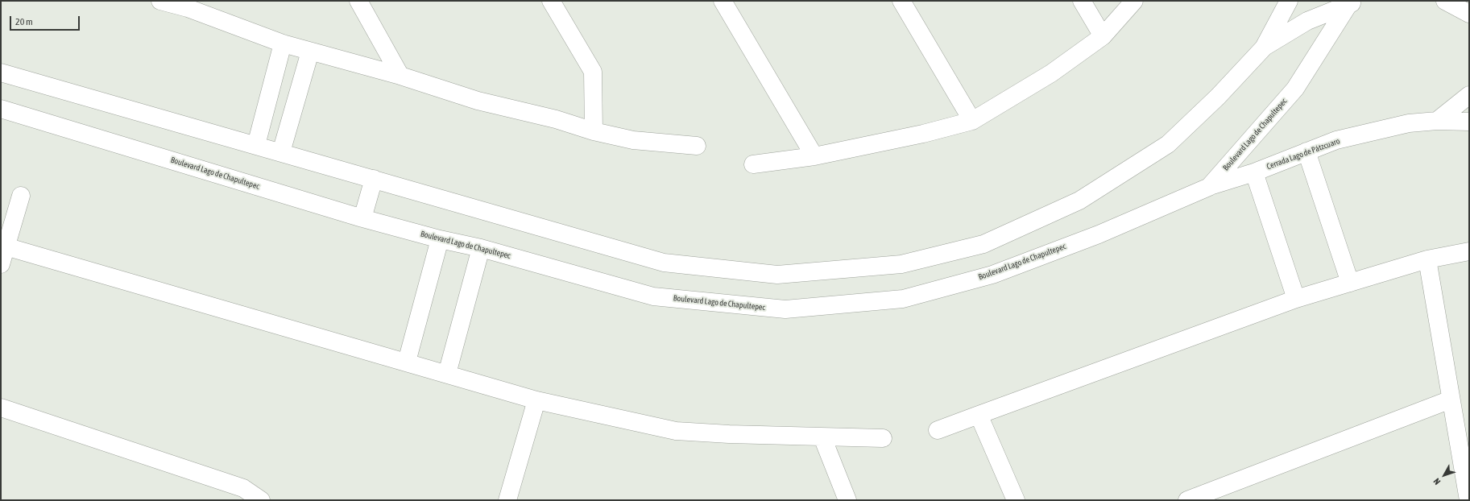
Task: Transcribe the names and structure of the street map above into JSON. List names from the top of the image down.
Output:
{
  "streets": {
    "street": ["Boulevard Lago de Chapultepec", "Cerrada Lago de Pátzcuaro"]
  },
  "crossings": [
    ["Boulevard Lago de Chapultepec", "Cerrada Lago de Pátzcuaro"]
  ],
  "scale_bar": "20 m",
  "north": "bottom left"
}
